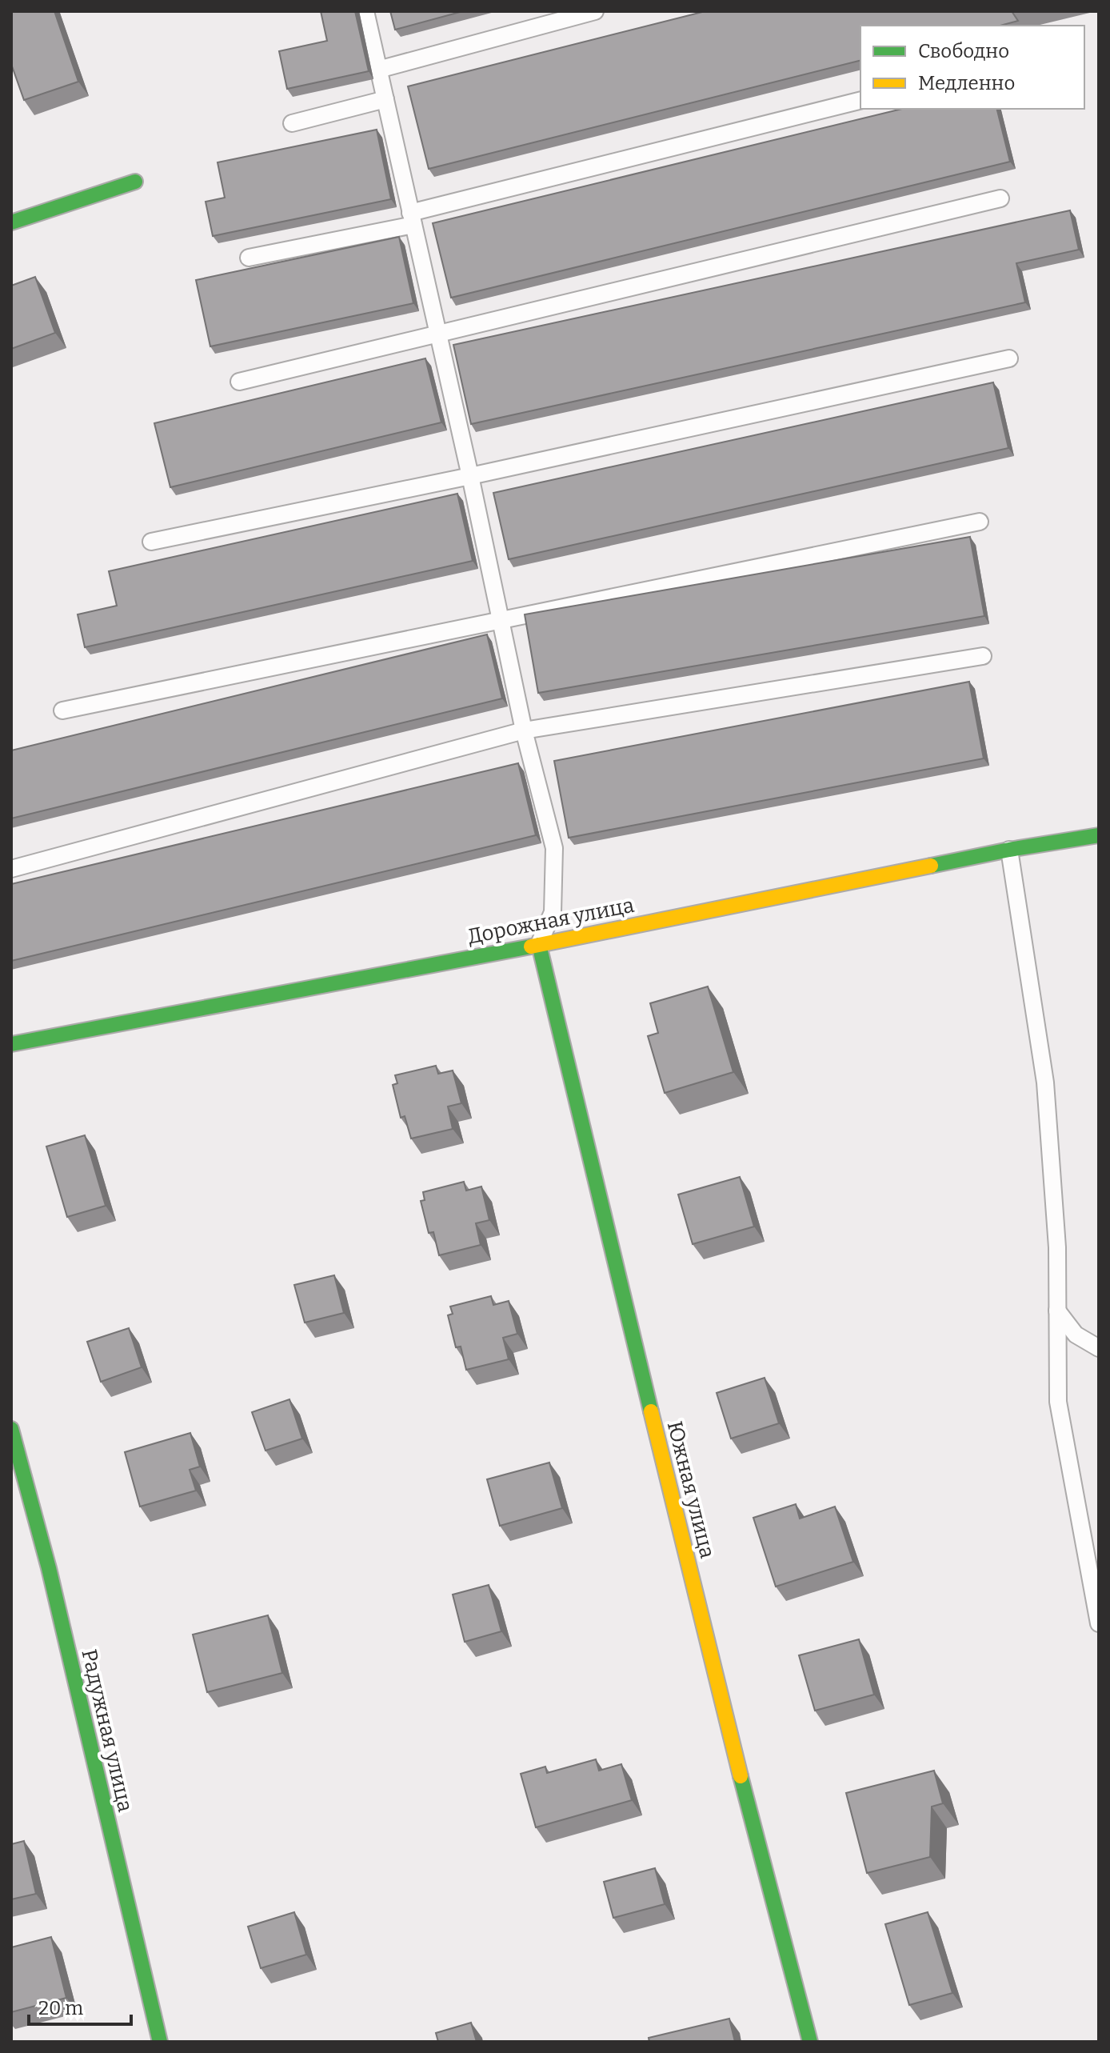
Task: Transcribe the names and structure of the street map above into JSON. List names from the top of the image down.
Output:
{
  "streets": {
    "street": ["Дорожная улица", "Южная улица", "Радужная улица"]
  },
  "crossings": [
    ["Дорожная улица", "Южная улица"]
  ],
  "legend": ["Свободно", "Медленно"],
  "scale_bar": "20 m"
}
